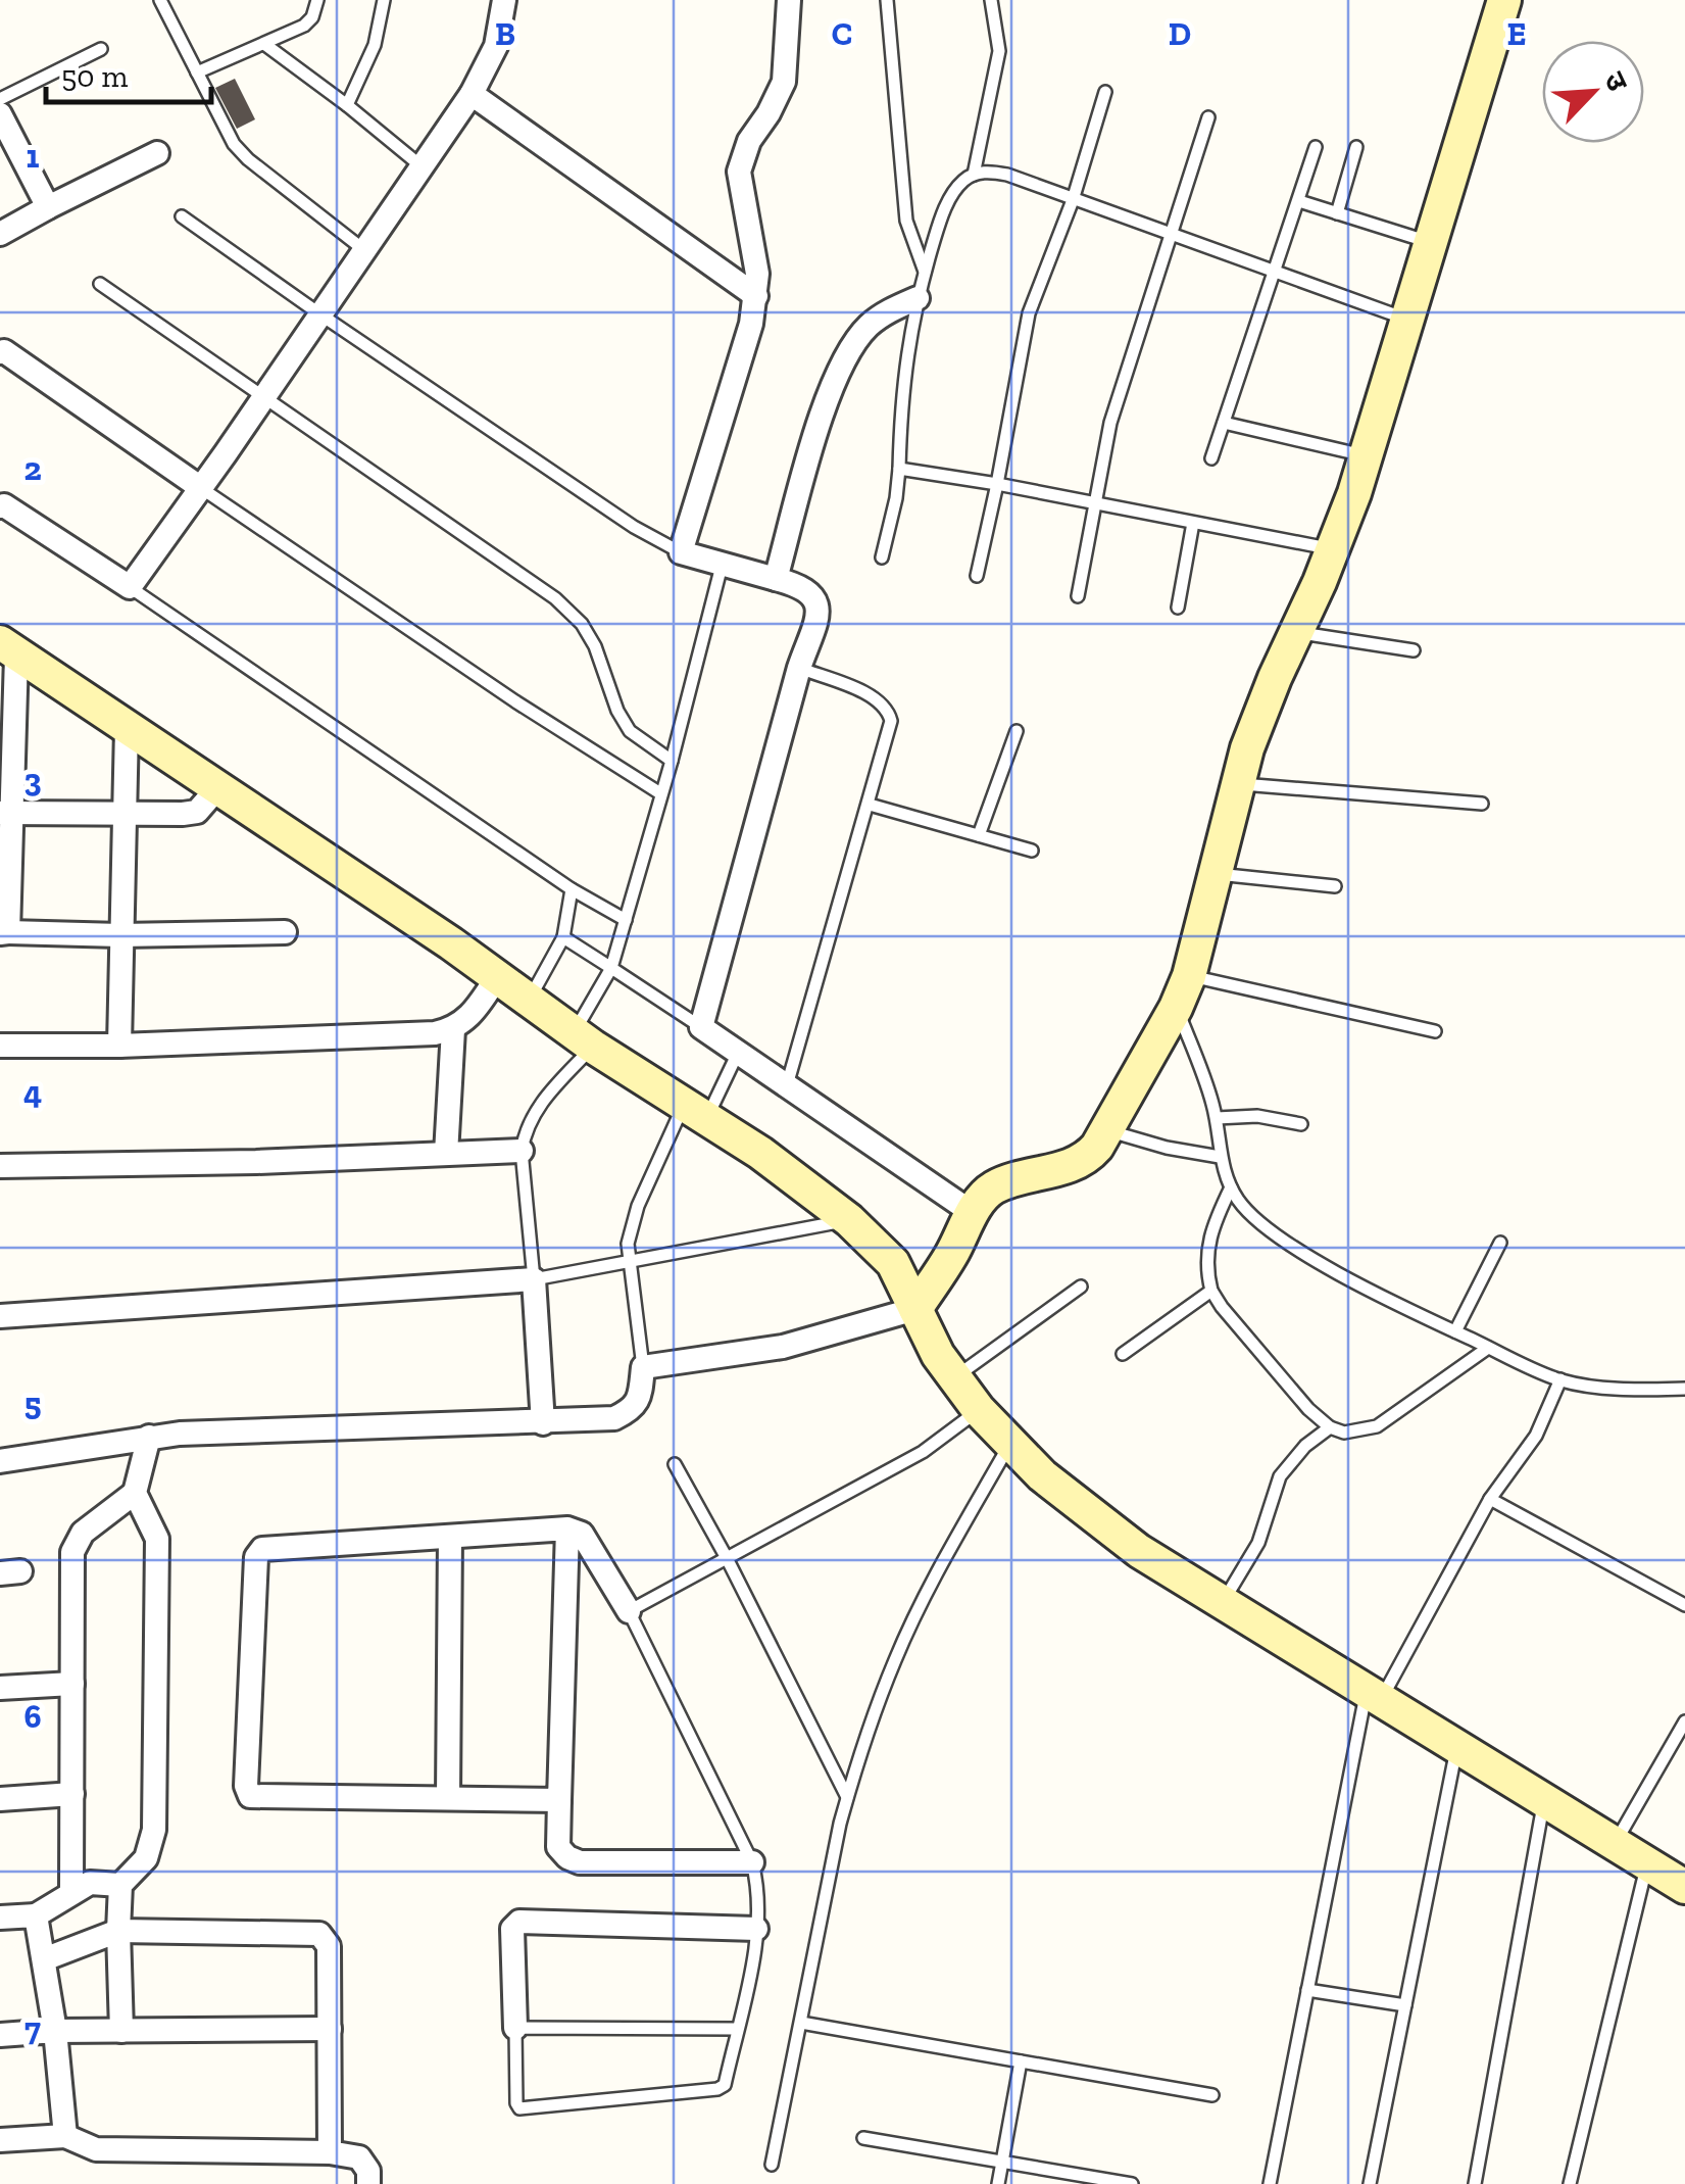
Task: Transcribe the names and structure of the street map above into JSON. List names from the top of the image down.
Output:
{
  "scale_bar": "50 m",
  "north": "top right",
  "grid": {
    "columns": [
      "B",
      "C",
      "D",
      "E"
    ],
    "rows": [
      "1",
      "2",
      "3",
      "4",
      "5",
      "6",
      "7"
    ]
  }
}
